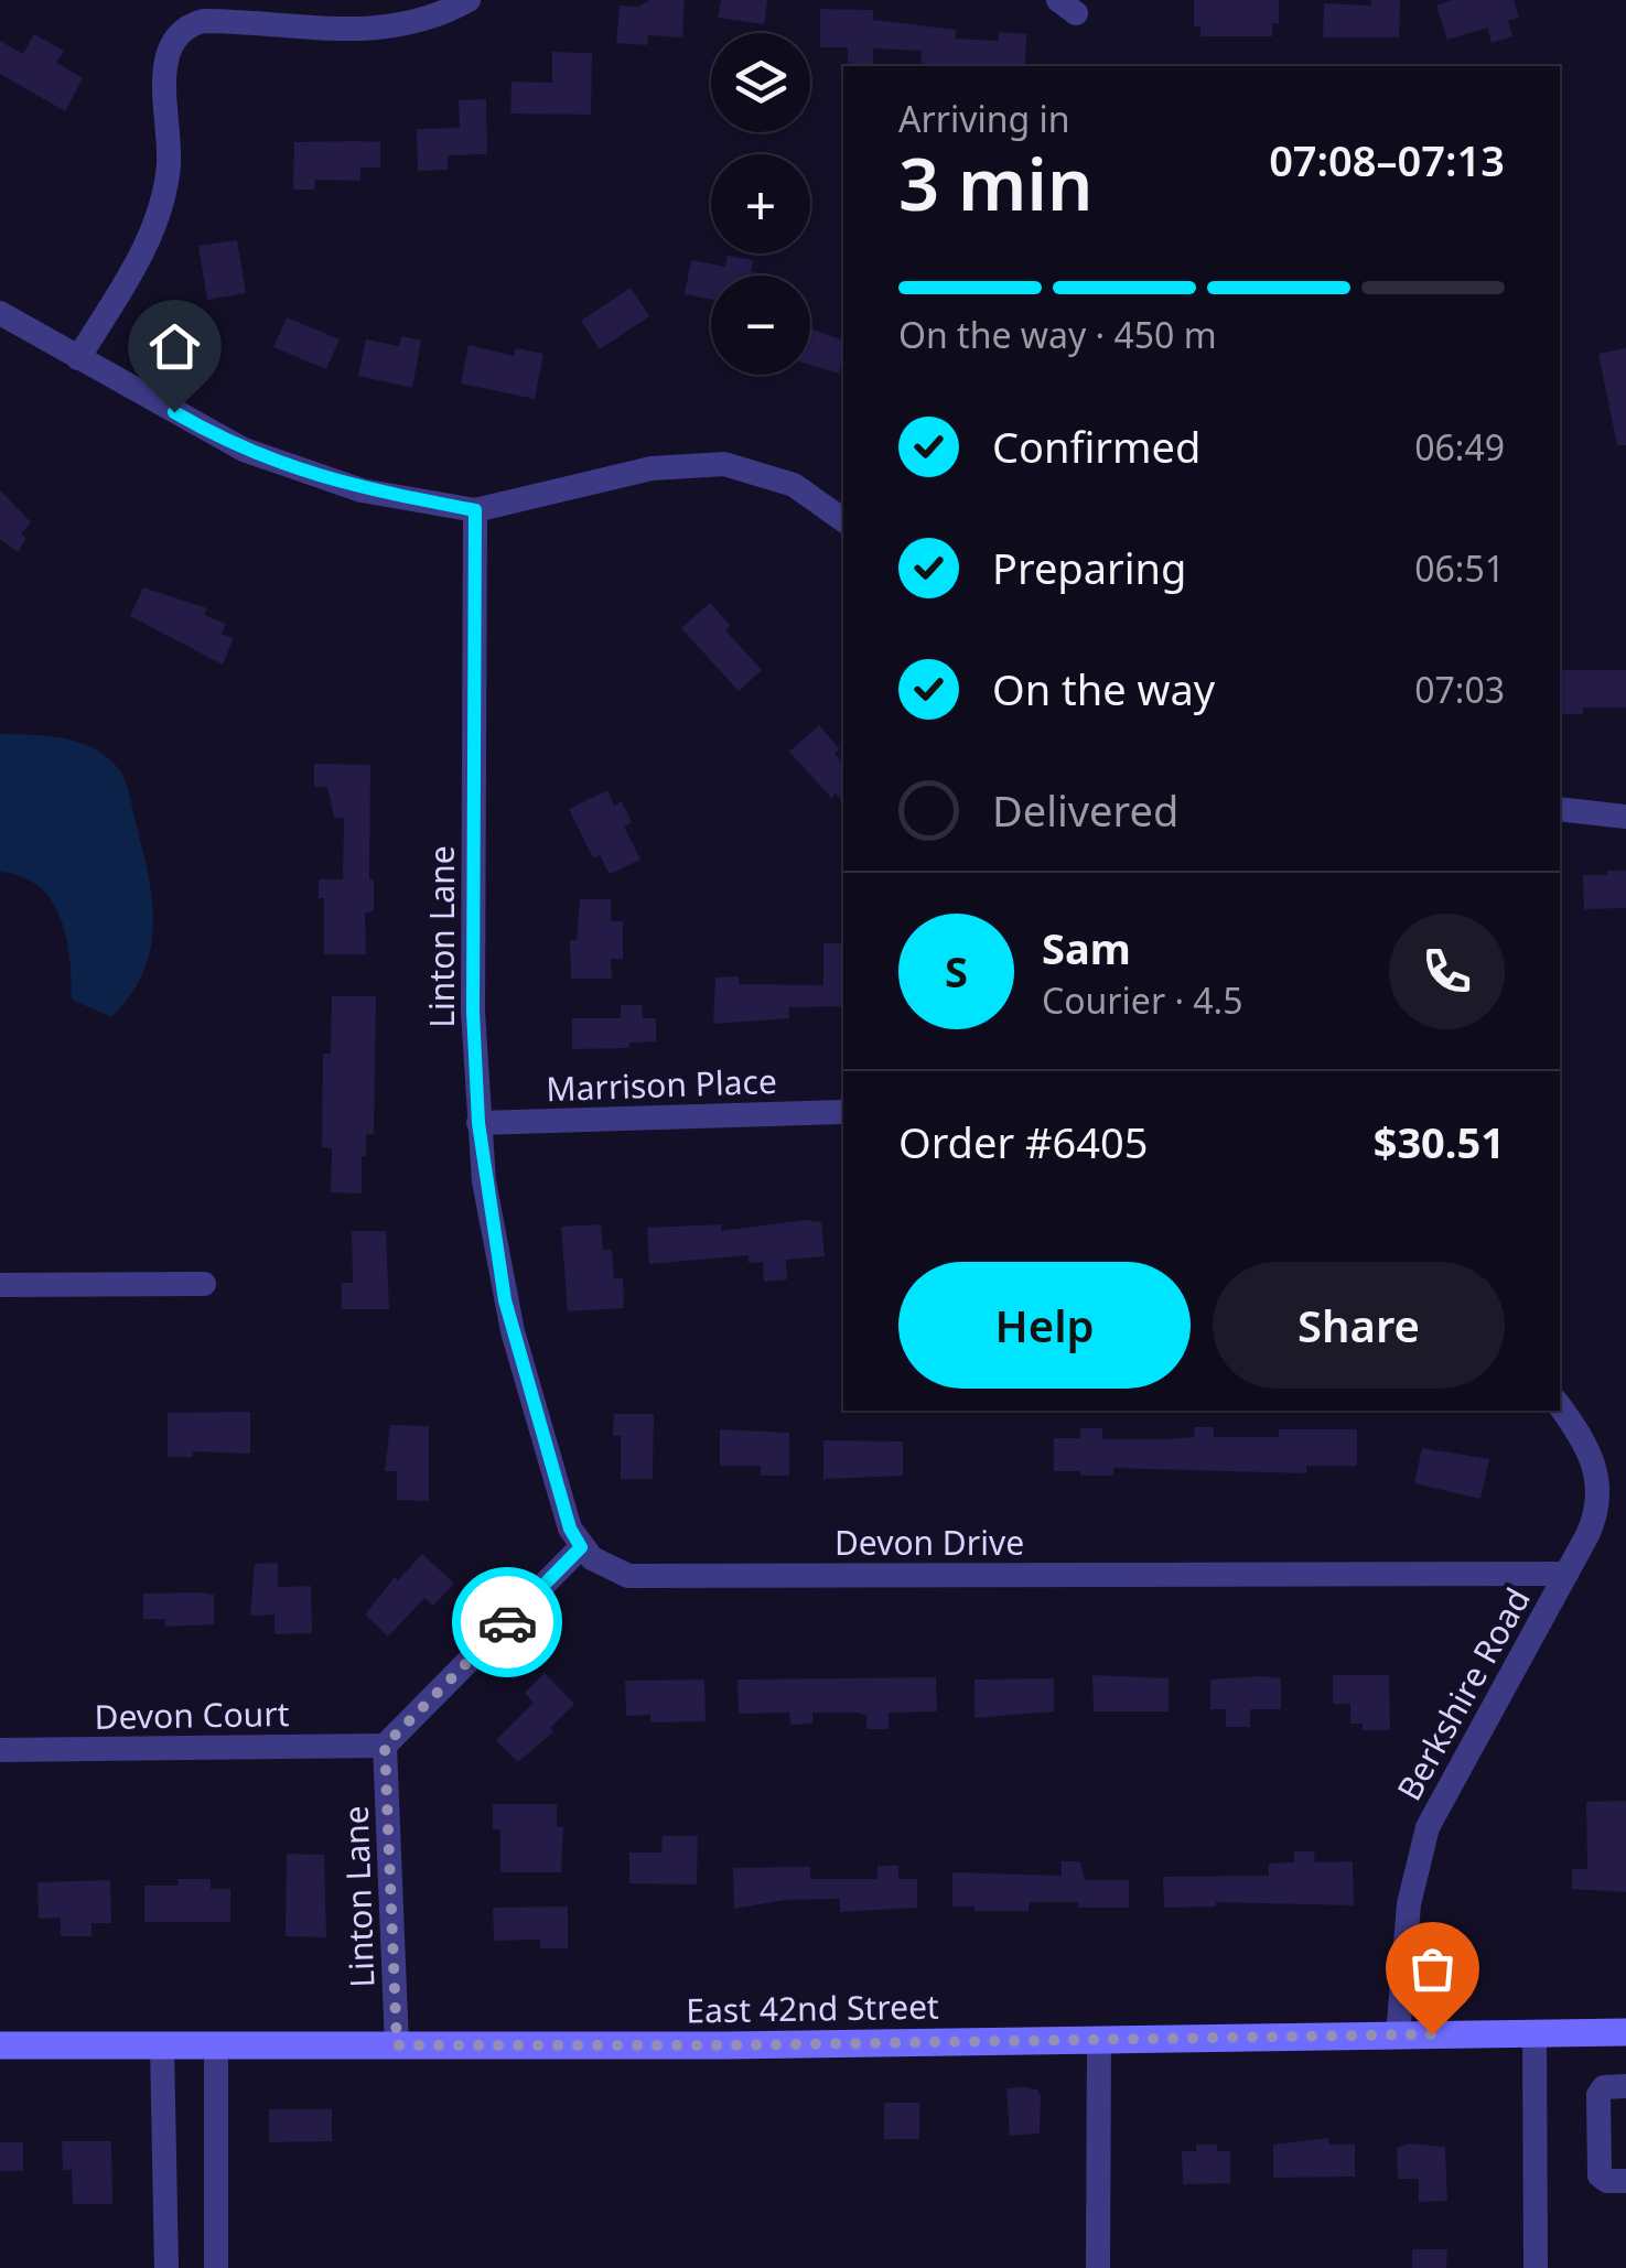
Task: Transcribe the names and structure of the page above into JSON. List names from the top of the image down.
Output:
{
  "streets": {
    "street": [
      "Linton Lane",
      "Marrison Place",
      "Devon Drive",
      "Berkshire Road",
      "Devon Court",
      "East 42nd Street"
    ]
  },
  "crossings": [
    ["Linton Lane", "Marrison Place"],
    ["Linton Lane", "Devon Drive"],
    ["Linton Lane", "Devon Court"],
    ["Linton Lane", "East 42nd Street"],
    ["Devon Drive", "Berkshire Road"],
    ["Berkshire Road", "East 42nd Street"]
  ],
  "page": {
    "map_buttons": ["+", "−"],
    "heading": ["3 min", "Arriving in", "07:08–07:13"],
    "panel": [
      "Sam",
      "Courier · 4.5",
      "Order #6405",
      "$30.51"
    ],
    "bar": "On the way · 450 m",
    "list": [
      ["Confirmed", "06:49"],
      ["Preparing", "06:51"],
      ["On the way", "07:03"],
      "Delivered"
    ],
    "round": "S",
    "buttons": ["Help", "Share"]
  }
}
